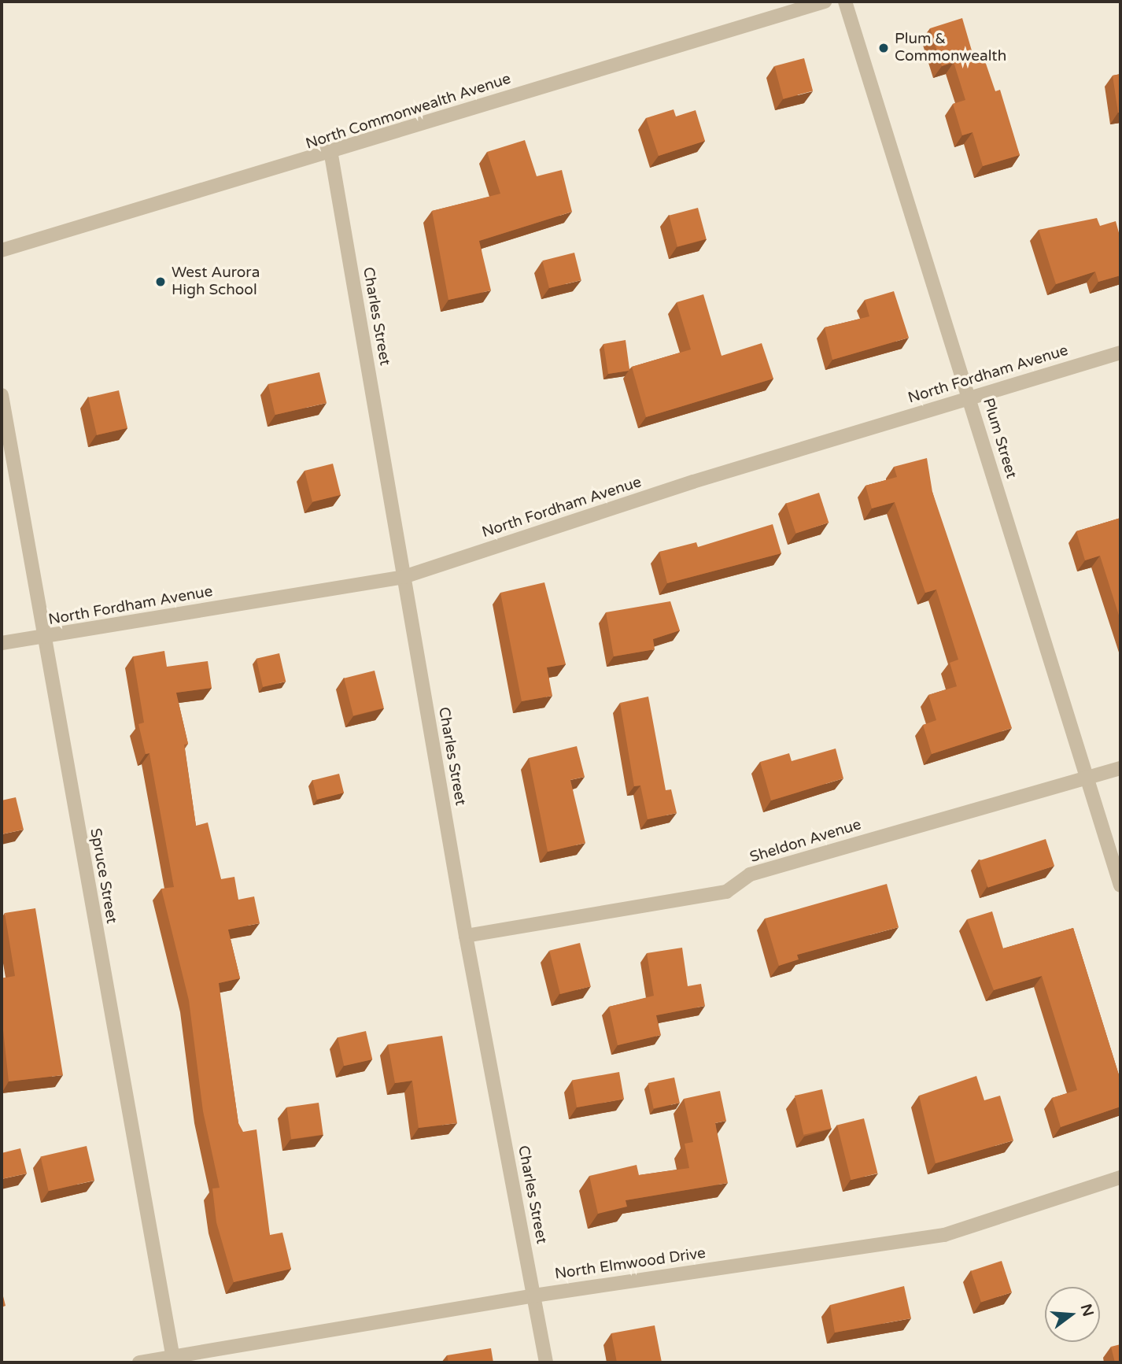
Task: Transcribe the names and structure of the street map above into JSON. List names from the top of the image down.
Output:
{
  "streets": {
    "street": [
      "North Commonwealth Avenue",
      "Charles Street",
      "North Fordham Avenue",
      "Plum Street",
      "Sheldon Avenue",
      "Spruce Street",
      "North Elmwood Drive"
    ]
  },
  "crossings": [
    ["North Commonwealth Avenue", "Charles Street"],
    ["Charles Street", "North Fordham Avenue"],
    ["Charles Street", "Sheldon Avenue"],
    ["Charles Street", "North Elmwood Drive"],
    ["North Fordham Avenue", "Plum Street"],
    ["North Fordham Avenue", "Spruce Street"],
    ["Plum Street", "Sheldon Avenue"],
    ["Spruce Street", "North Elmwood Drive"]
  ],
  "places": ["Plum & Commonwealth", "West Aurora High School"],
  "north": "right"
}
